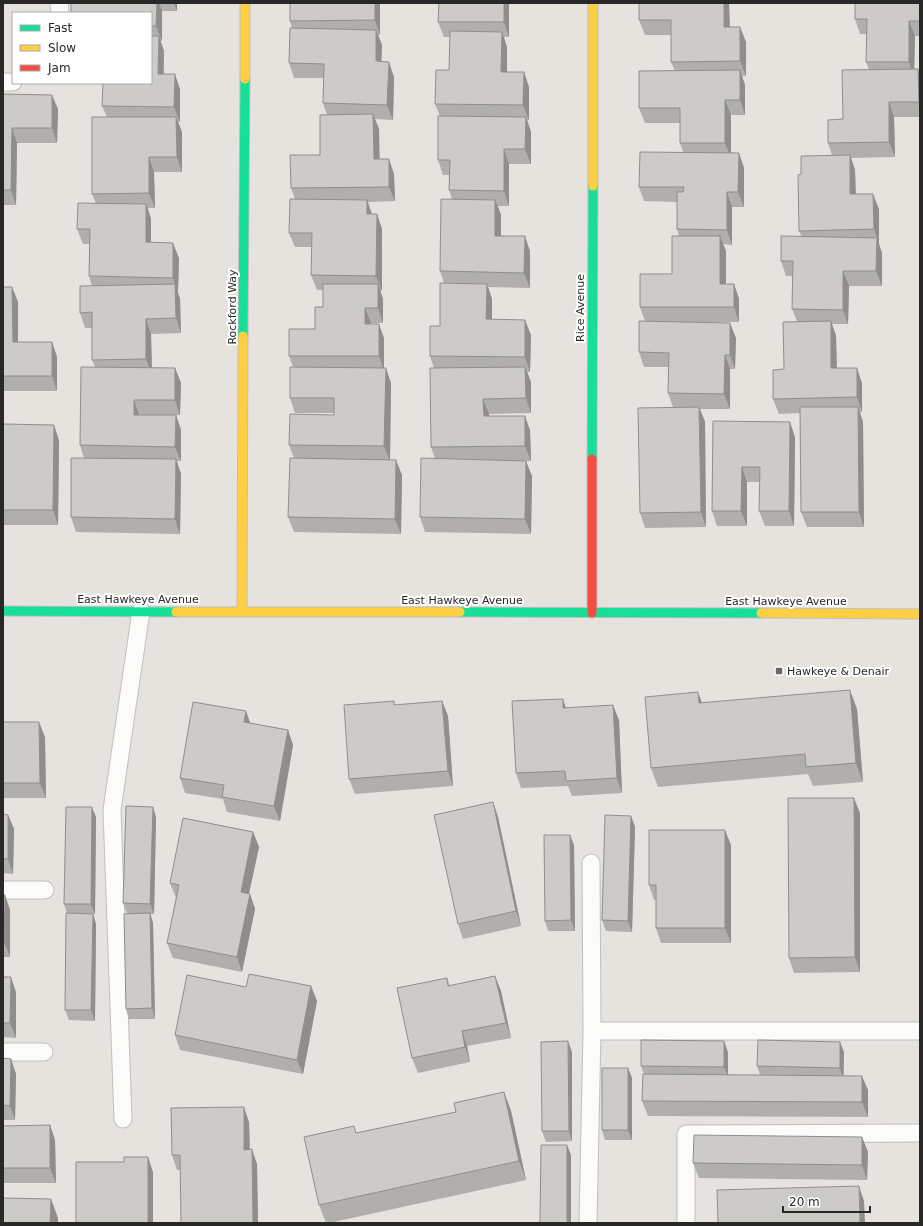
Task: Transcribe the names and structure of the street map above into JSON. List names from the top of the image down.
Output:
{
  "streets": {
    "street": ["Rockford Way", "Rice Avenue", "East Hawkeye Avenue"]
  },
  "crossings": [
    ["Rockford Way", "East Hawkeye Avenue"],
    ["Rice Avenue", "East Hawkeye Avenue"]
  ],
  "places": {
    "transit": ["Hawkeye & Denair"]
  },
  "legend": ["Fast", "Slow", "Jam"],
  "scale_bar": "20 m"
}
